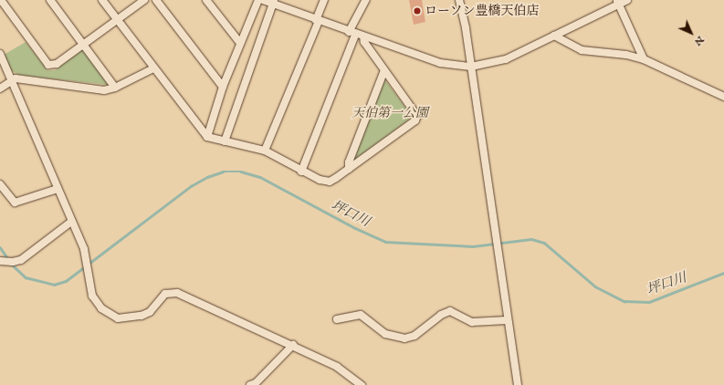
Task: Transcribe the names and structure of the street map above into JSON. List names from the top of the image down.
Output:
{
  "water": ["坪口川"],
  "parks": ["天伯第一公園"],
  "places": ["ローソン豊橋天伯店"],
  "north": "bottom right"
}
